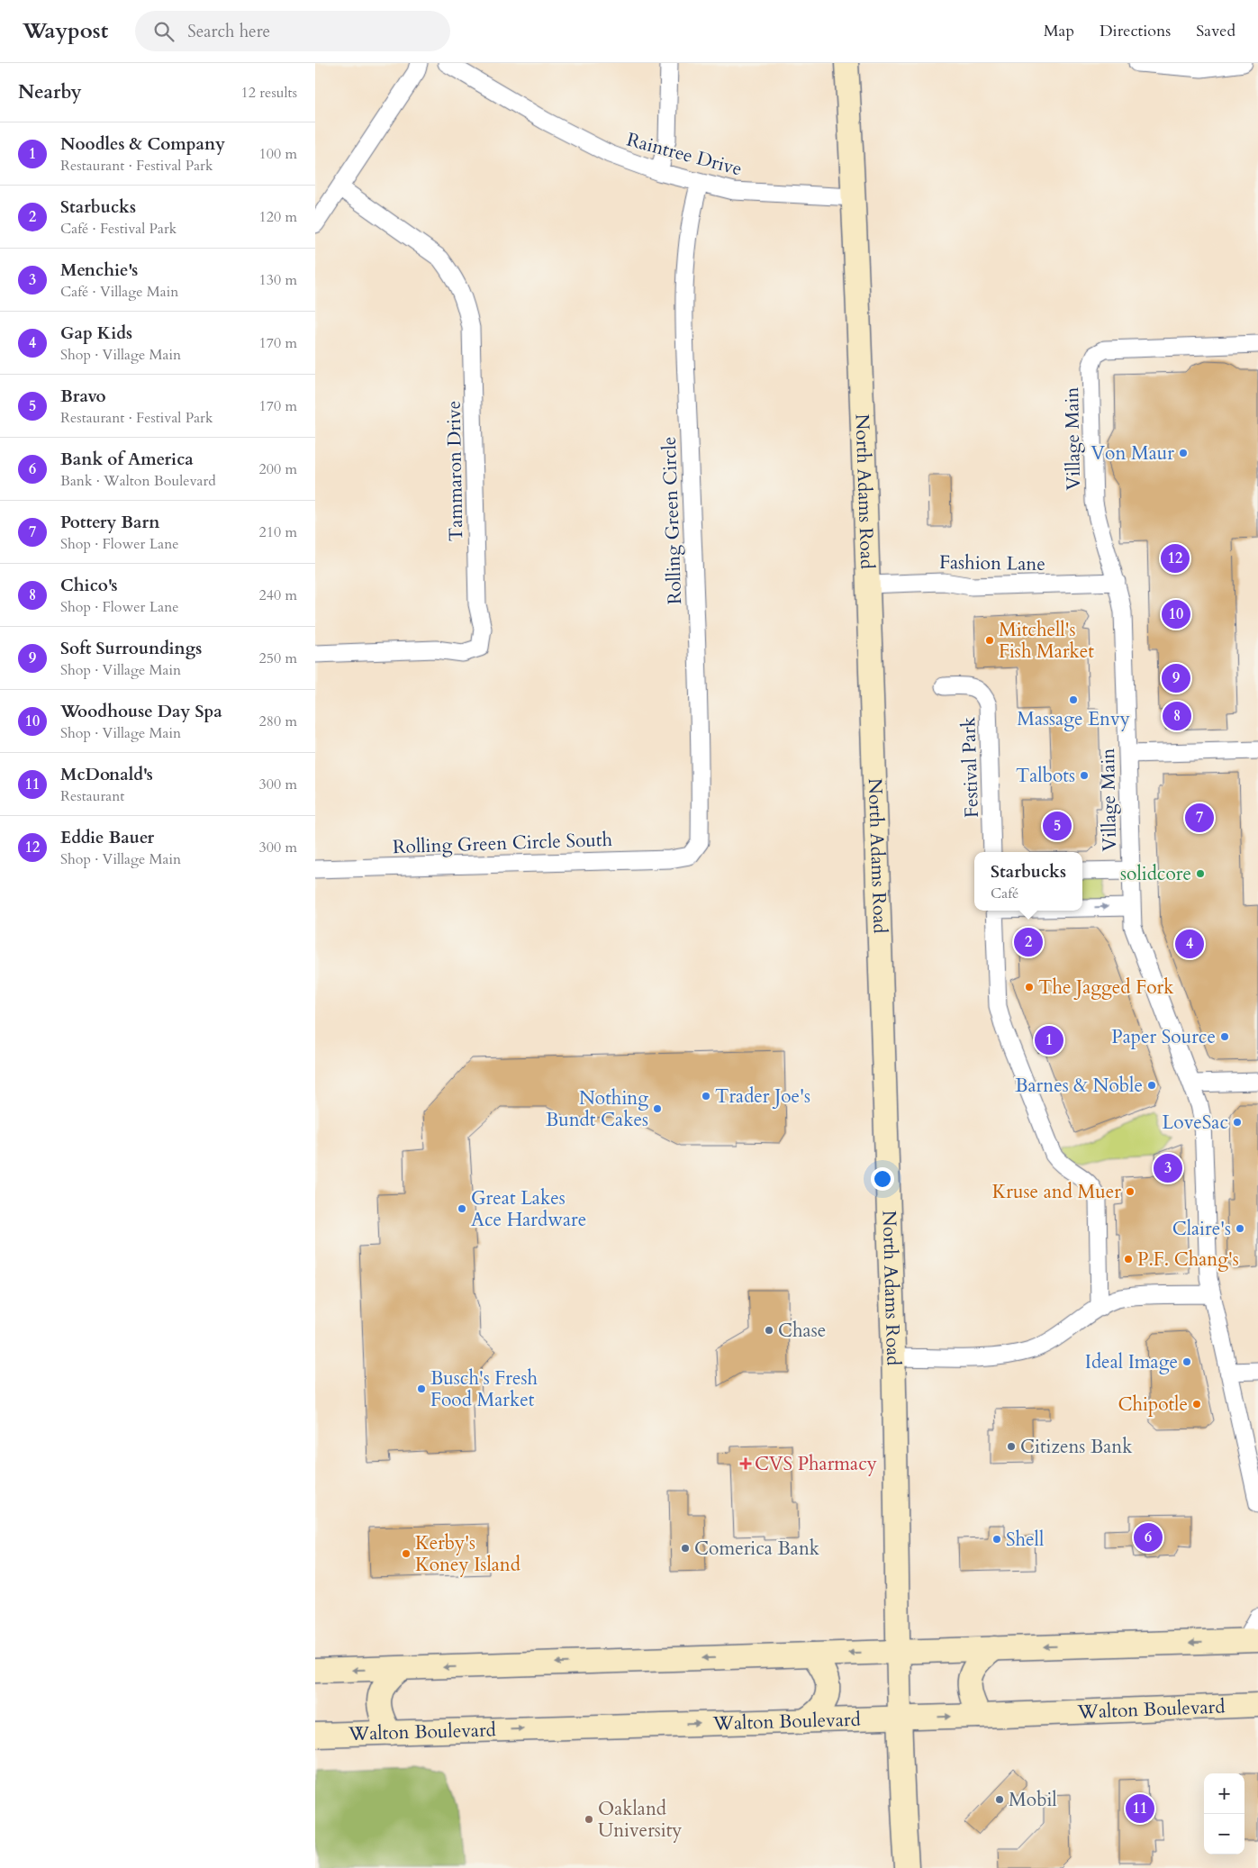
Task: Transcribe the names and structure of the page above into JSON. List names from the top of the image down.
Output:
{
  "streets": {
    "main road": ["North Adams Road", "Walton Boulevard"],
    "street": [
      "Raintree Drive",
      "Village Main",
      "Tammaron Drive",
      "Rolling Green Circle",
      "Fashion Lane",
      "Festival Park",
      "Rolling Green Circle South"
    ]
  },
  "crossings": [
    ["Raintree Drive", "North Adams Road"],
    ["Raintree Drive", "Rolling Green Circle"],
    ["Village Main", "Fashion Lane"],
    ["North Adams Road", "Fashion Lane"],
    ["North Adams Road", "Walton Boulevard"],
    ["Rolling Green Circle", "Rolling Green Circle South"]
  ],
  "places": {
    "other": [
      "Von Maur",
      "Mitchell's Fish Market",
      "Massage Envy",
      "Talbots",
      "solidcore",
      "The Jagged Fork",
      "Paper Source",
      "Barnes & Noble",
      "Trader Joe's",
      "Nothing Bundt Cakes",
      "LoveSac",
      "Kruse and Muer",
      "Great Lakes Ace Hardware",
      "Claire's",
      "P.F. Chang's",
      "Chase",
      "Ideal Image",
      "Busch's Fresh Food Market",
      "Chipotle",
      "Citizens Bank",
      "Shell",
      "Comerica Bank",
      "Kerby's Koney Island",
      "Mobil",
      "Oakland University"
    ],
    "health": ["CVS Pharmacy"]
  },
  "page": {
    "header": "Waypost",
    "search": "Search here",
    "nav": ["Map", "Directions", "Saved"],
    "heading": ["Nearby", "12 results"],
    "list": [
      {
        "mark": "1",
        "name": "Noodles & Company",
        "note": "Restaurant · Festival Park",
        "value": "100 m"
      },
      {
        "mark": "2",
        "name": "Starbucks",
        "note": "Café · Festival Park",
        "value": "120 m"
      },
      {
        "mark": "3",
        "name": "Menchie's",
        "note": "Café · Village Main",
        "value": "130 m"
      },
      {
        "mark": "4",
        "name": "Gap Kids",
        "note": "Shop · Village Main",
        "value": "170 m"
      },
      {
        "mark": "5",
        "name": "Bravo",
        "note": "Restaurant · Festival Park",
        "value": "170 m"
      },
      {
        "mark": "6",
        "name": "Bank of America",
        "note": "Bank · Walton Boulevard",
        "value": "200 m"
      },
      {
        "mark": "7",
        "name": "Pottery Barn",
        "note": "Shop · Flower Lane",
        "value": "210 m"
      },
      {
        "mark": "8",
        "name": "Chico's",
        "note": "Shop · Flower Lane",
        "value": "240 m"
      },
      {
        "mark": "9",
        "name": "Soft Surroundings",
        "note": "Shop · Village Main",
        "value": "250 m"
      },
      {
        "mark": "10",
        "name": "Woodhouse Day Spa",
        "note": "Shop · Village Main",
        "value": "280 m"
      },
      {
        "mark": "11",
        "name": "McDonald's",
        "note": "Restaurant",
        "value": "300 m"
      },
      {
        "mark": "12",
        "name": "Eddie Bauer",
        "note": "Shop · Village Main",
        "value": "300 m"
      }
    ],
    "pins": [
      "12",
      "10",
      "9",
      "8",
      "7",
      "5",
      "2",
      "4",
      "1",
      "3",
      "6",
      "11"
    ],
    "popup": ["Starbucks", "Café"],
    "map_buttons": ["+", "−"]
  }
}
